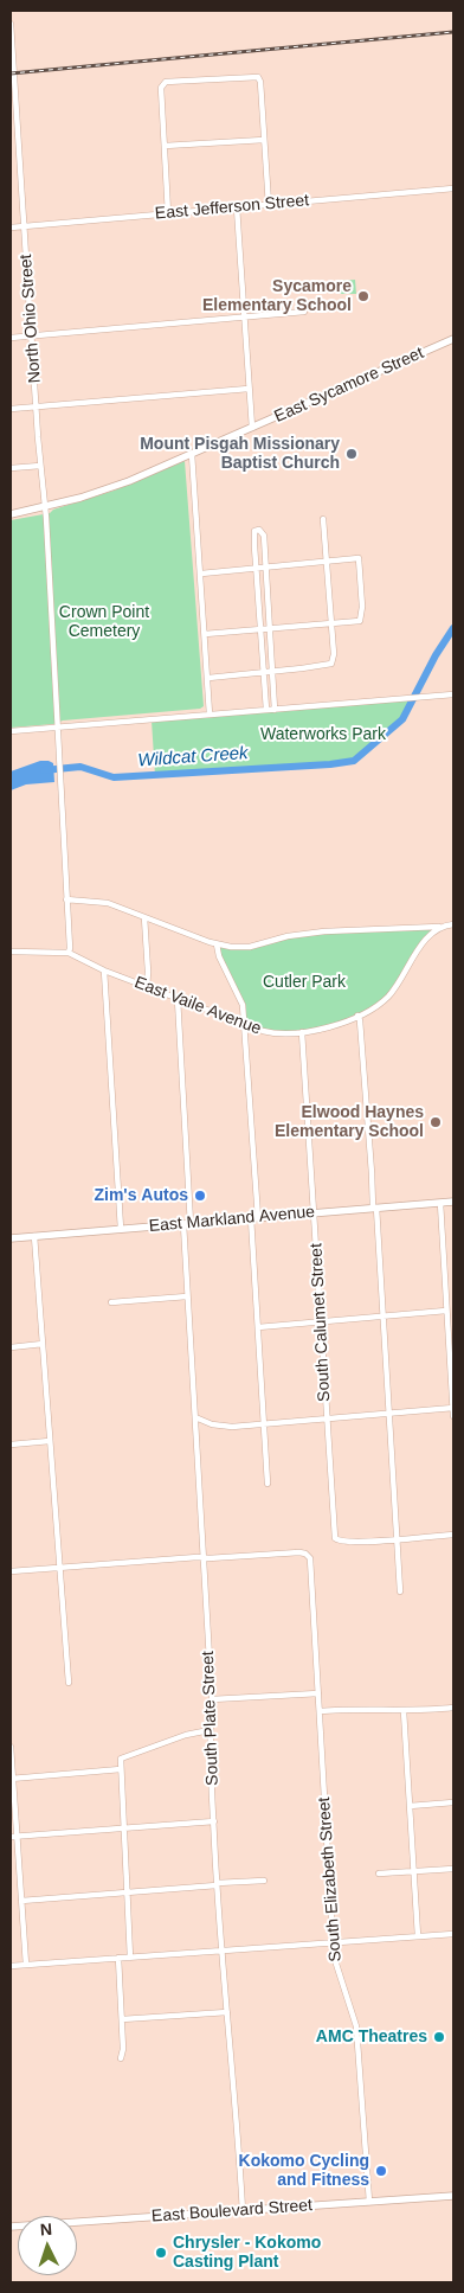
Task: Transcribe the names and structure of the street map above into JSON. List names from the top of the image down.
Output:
{
  "streets": {
    "main road": ["East Sycamore Street", "East Markland Avenue", "East Boulevard Street"],
    "street": [
      "East Jefferson Street",
      "North Ohio Street",
      "East Vaile Avenue",
      "South Calumet Street",
      "South Plate Street",
      "South Elizabeth Street"
    ]
  },
  "crossings": [
    ["East Jefferson Street", "North Ohio Street"],
    ["North Ohio Street", "East Sycamore Street"],
    ["North Ohio Street", "East Vaile Avenue"],
    ["East Vaile Avenue", "South Calumet Street"],
    ["East Vaile Avenue", "South Plate Street"],
    ["East Markland Avenue", "South Calumet Street"],
    ["East Markland Avenue", "South Plate Street"],
    ["South Plate Street", "South Elizabeth Street"],
    ["South Plate Street", "East Boulevard Street"],
    ["South Elizabeth Street", "East Boulevard Street"]
  ],
  "water": ["Wildcat Creek"],
  "parks": ["Crown Point Cemetery", "Waterworks Park", "Cutler Park"],
  "places": [
    "Sycamore Elementary School",
    "Mount Pisgah Missionary Baptist Church",
    "Elwood Haynes Elementary School",
    "Zim's Autos",
    "AMC Theatres",
    "Kokomo Cycling and Fitness",
    "Chrysler - Kokomo Casting Plant"
  ],
  "north": "top"
}
